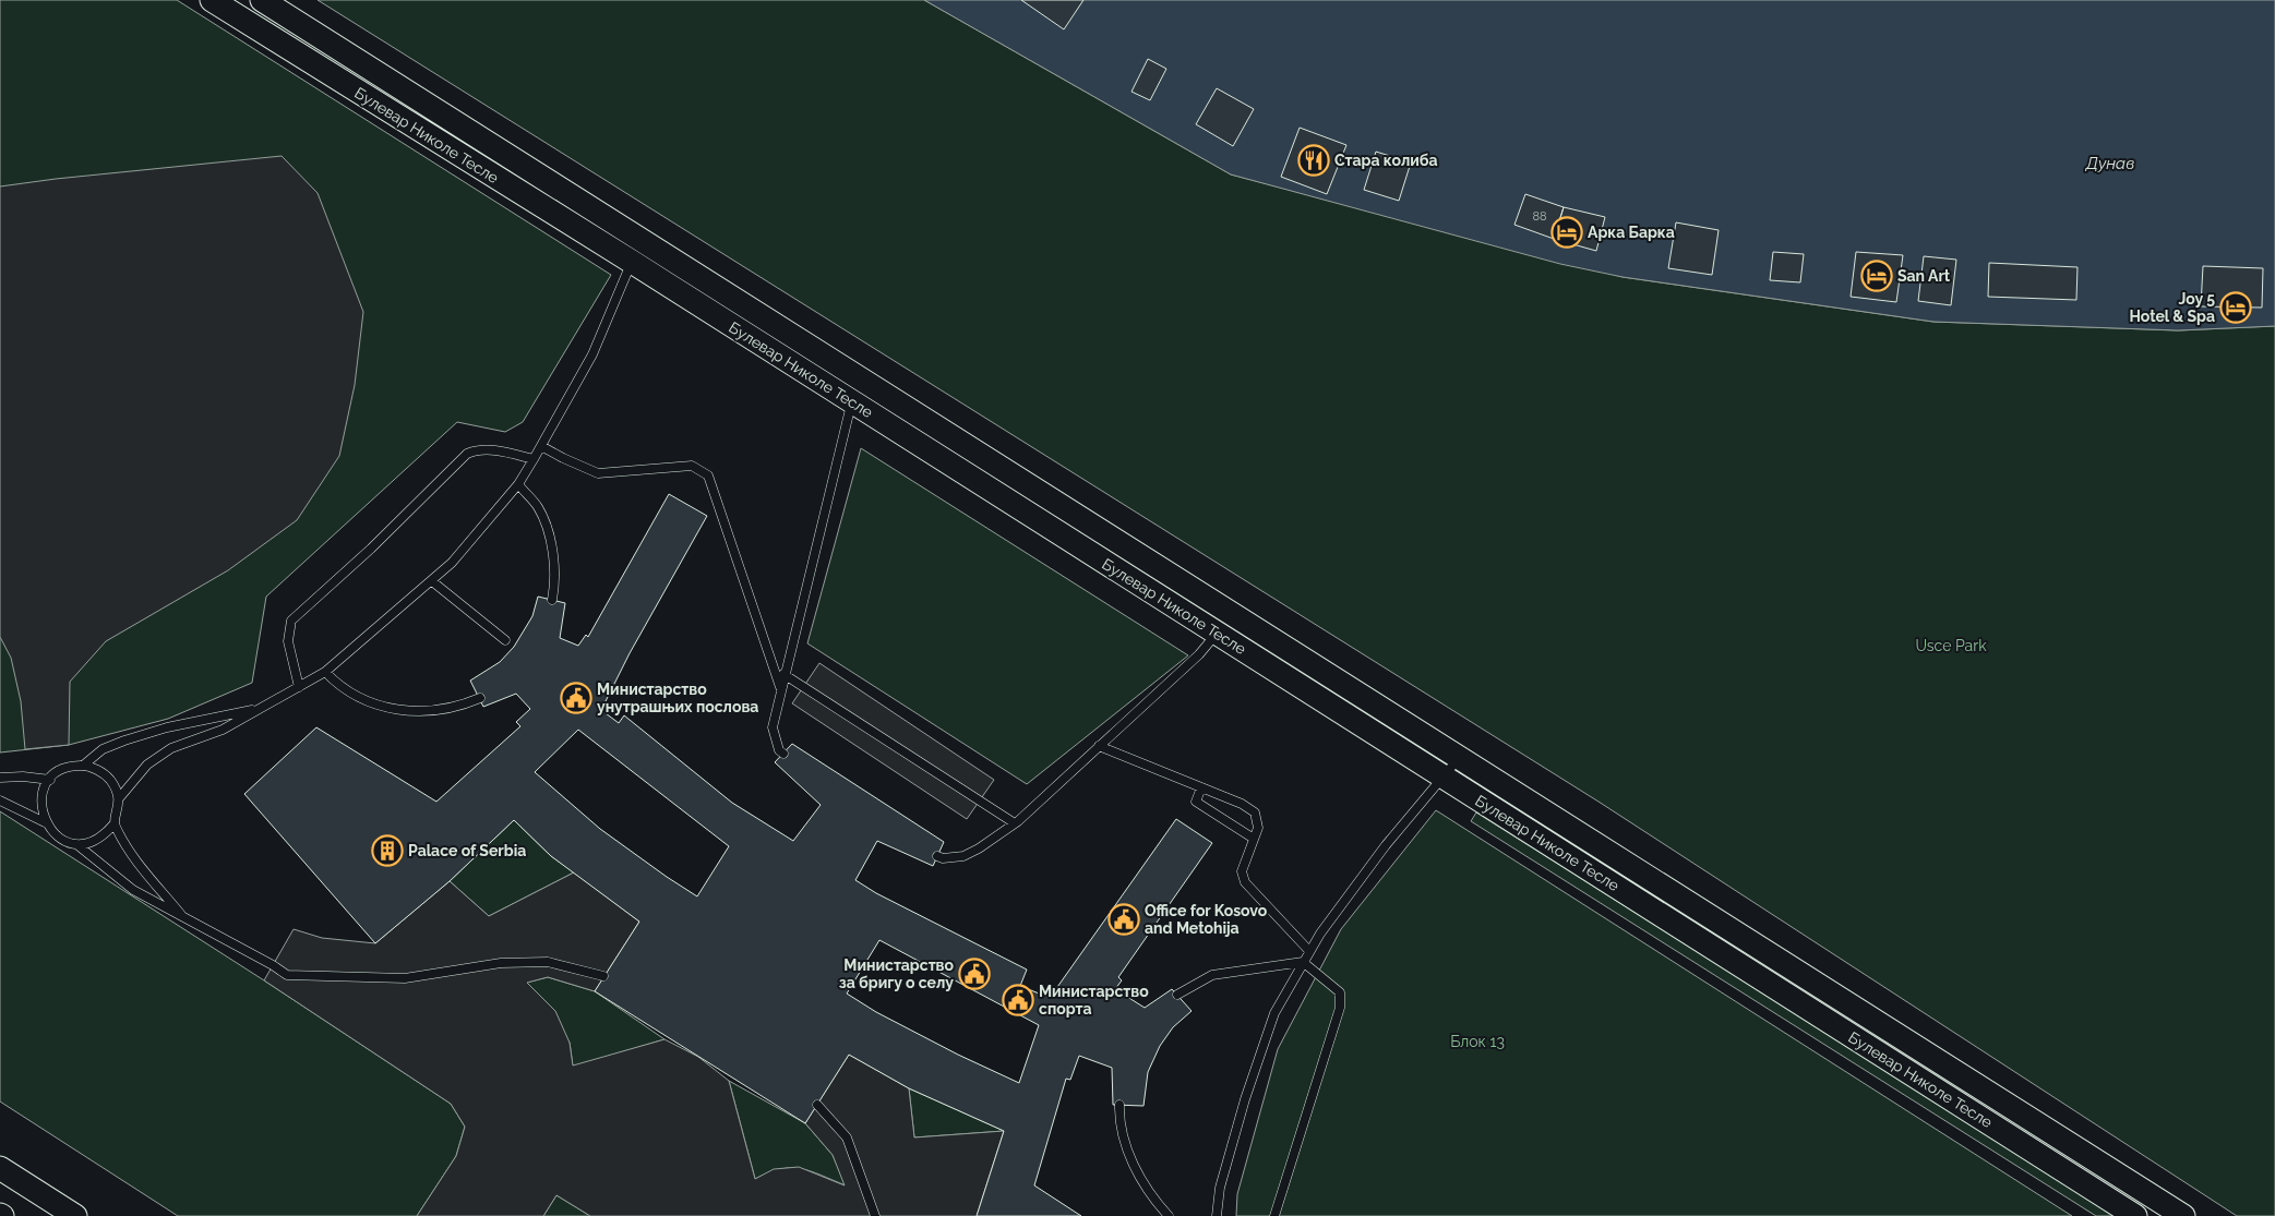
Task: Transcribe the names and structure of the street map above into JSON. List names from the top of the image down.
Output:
{
  "streets": {
    "main road": ["Булевар Николе Тесле"]
  },
  "water": ["Дунав"],
  "parks": ["Usce Park", "Блок 13"],
  "places": {
    "restaurant": ["Стара колиба"],
    "hotel": ["Арка Барка", "San Art", "Joy 5 Hotel & Spa"],
    "public building": [
      "Министарство унутрашњих послова",
      "Office for Kosovo and Metohija",
      "Министарство за бригу о селу",
      "Министарство спорта"
    ],
    "building": ["Palace of Serbia"]
  },
  "house_numbers": ["88"]
}
